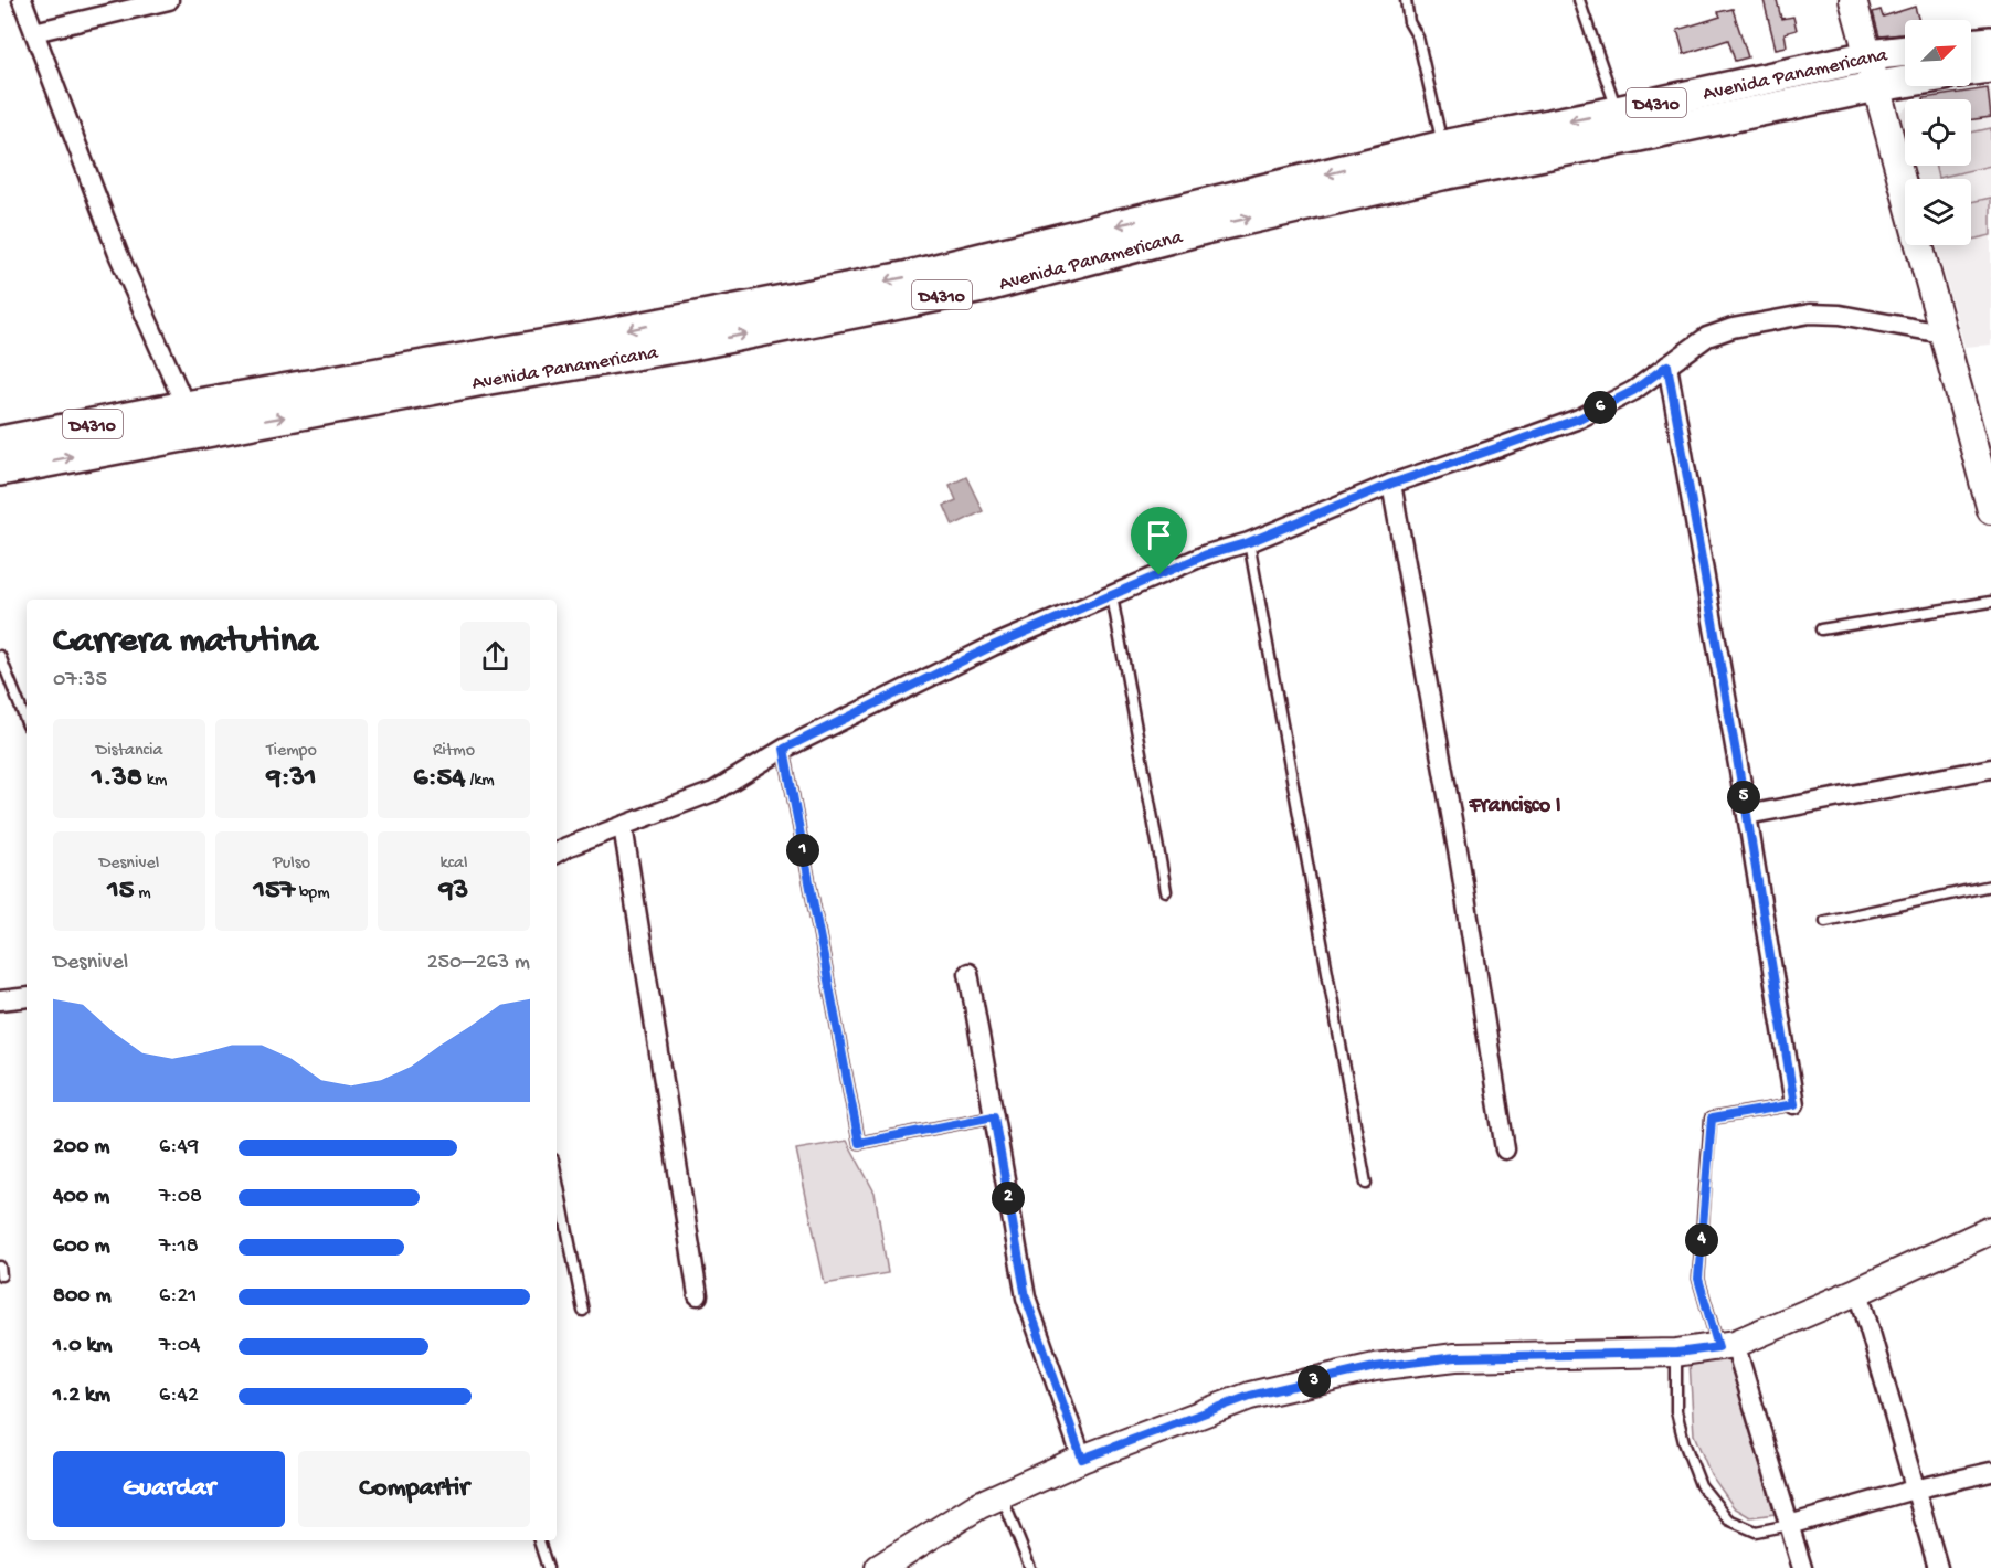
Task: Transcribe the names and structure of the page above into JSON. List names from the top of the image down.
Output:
{
  "streets": {
    "main road": ["Avenida Panamericana", "D4310"]
  },
  "districts": ["Francisco I"],
  "north": "top right",
  "page": {
    "pins": [
      "6",
      "5",
      "1",
      "2",
      "4",
      "3"
    ],
    "heading": ["Carrera matutina", "07:35"],
    "stats": [
      ["Distancia", "1.38 km"],
      ["Tiempo", "9:31"],
      ["Ritmo", "6:54 /km"],
      ["Desnivel", "15 m"],
      ["Pulso", "157 bpm"],
      ["kcal", "93"]
    ],
    "chart": ["Desnivel", "250–263 m"],
    "list": [
      {
        "name": "200 m",
        "note": "6:49"
      },
      {
        "name": "400 m",
        "note": "7:08"
      },
      {
        "name": "600 m",
        "note": "7:18"
      },
      {
        "name": "800 m",
        "note": "6:21"
      },
      {
        "name": "1.0 km",
        "note": "7:04"
      },
      {
        "name": "1.2 km",
        "note": "6:42"
      }
    ],
    "buttons": ["Guardar", "Compartir"]
  }
}
